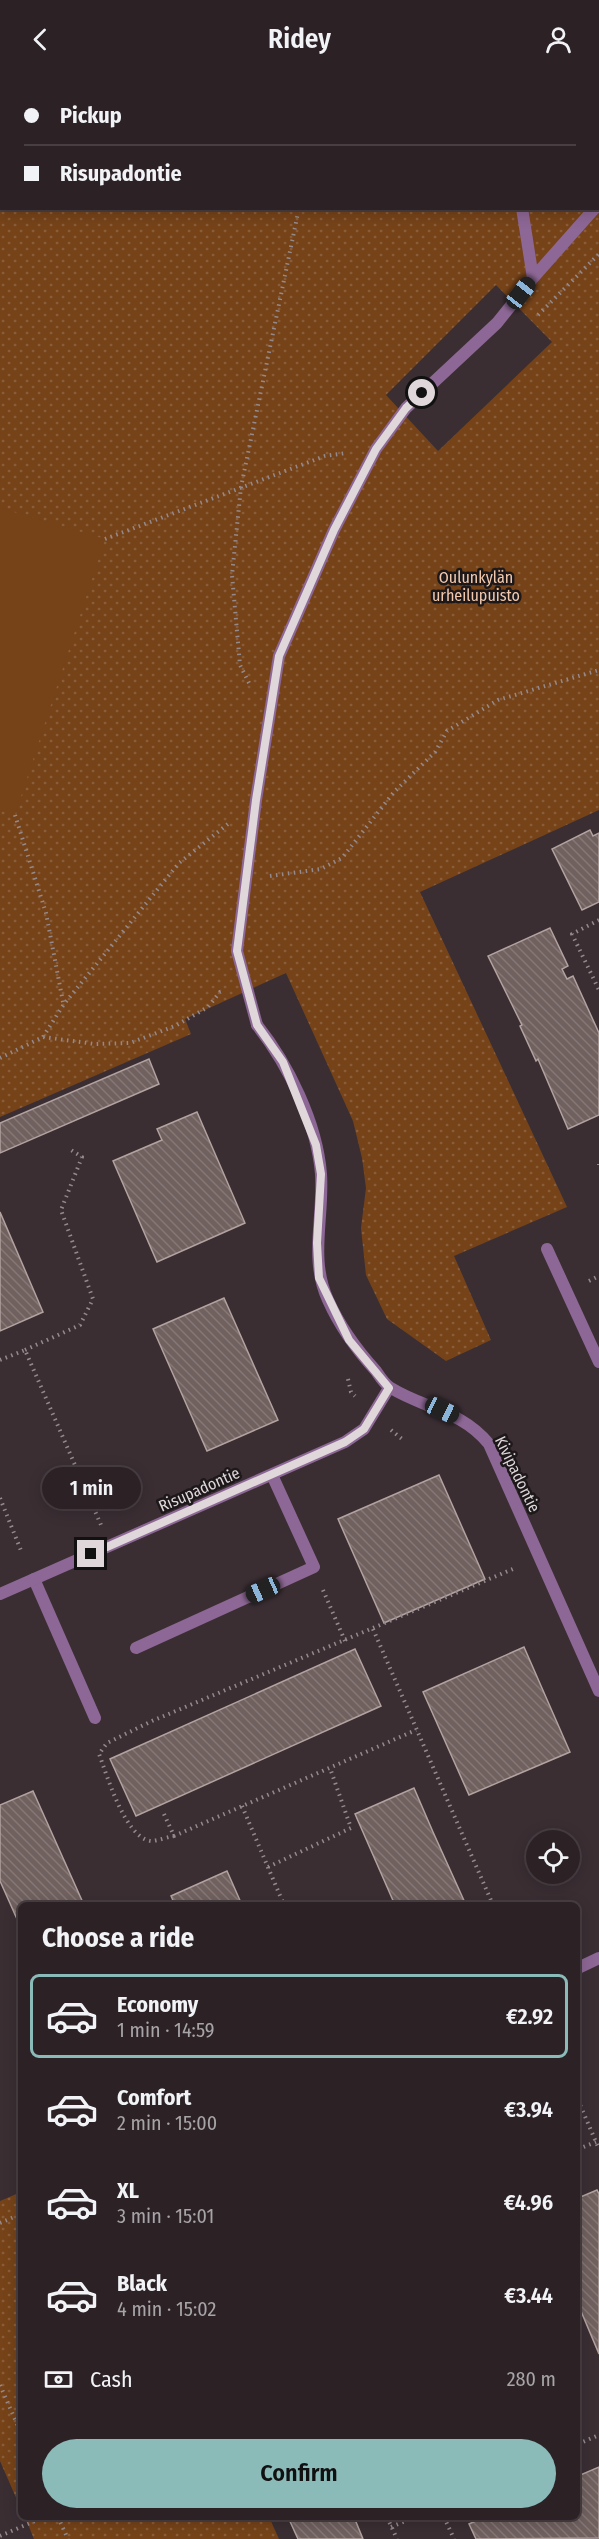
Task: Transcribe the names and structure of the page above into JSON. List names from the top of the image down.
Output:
{
  "streets": {
    "street": ["Kivipadontie", "Risupadontie"]
  },
  "crossings": [
    ["Kivipadontie", "Risupadontie"]
  ],
  "parks": ["Oulunkylän urheilupuisto"],
  "page": {
    "header": "Ridey",
    "banner": ["Pickup", "Risupadontie"],
    "bubble": "1 min",
    "heading": "Choose a ride",
    "list": [
      {
        "name": "Economy",
        "note": "1 min · 14:59",
        "value": "€2.92"
      },
      {
        "name": "Comfort",
        "note": "2 min · 15:00",
        "value": "€3.94"
      },
      {
        "name": "XL",
        "note": "3 min · 15:01",
        "value": "€4.96"
      },
      {
        "name": "Black",
        "note": "4 min · 15:02",
        "value": "€3.44"
      }
    ],
    "pay": ["Cash", "280 m"],
    "buttons": "Confirm"
  }
}
